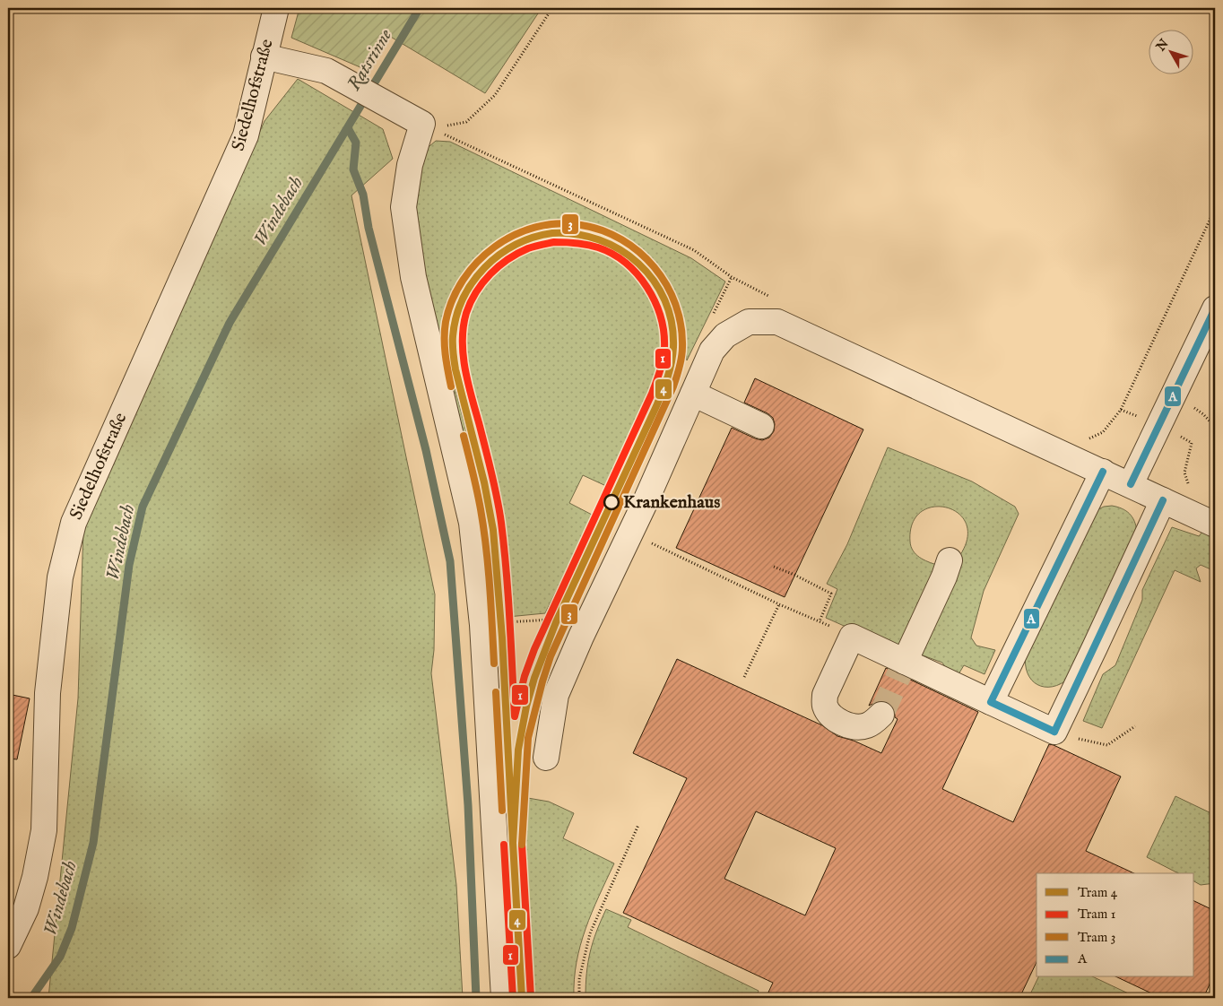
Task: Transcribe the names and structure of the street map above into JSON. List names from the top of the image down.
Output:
{
  "streets": {
    "street": ["Siedelhofstraße"]
  },
  "water": ["Ratsrinne", "Windebach"],
  "places": ["Krankenhaus"],
  "lines": [
    "tram line 3",
    "tram line 4",
    "tram line 1",
    "transit line A"
  ],
  "legend": [
    "Tram 4",
    "Tram 1",
    "Tram 3",
    "A"
  ],
  "north": "top left"
}
